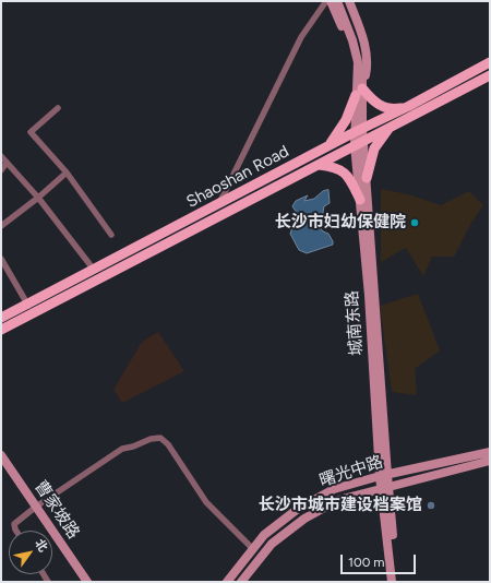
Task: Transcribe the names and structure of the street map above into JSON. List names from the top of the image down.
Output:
{
  "streets": {
    "main road": [
      "Shaoshan Road",
      "城南东路",
      "曙光中路",
      "曹家坡路"
    ]
  },
  "crossings": [
    ["Shaoshan Road", "城南东路"],
    ["城南东路", "曙光中路"]
  ],
  "places": ["长沙市妇幼保健院", "长沙市城市建设档案馆"],
  "scale_bar": "100 m",
  "north": "top right"
}
